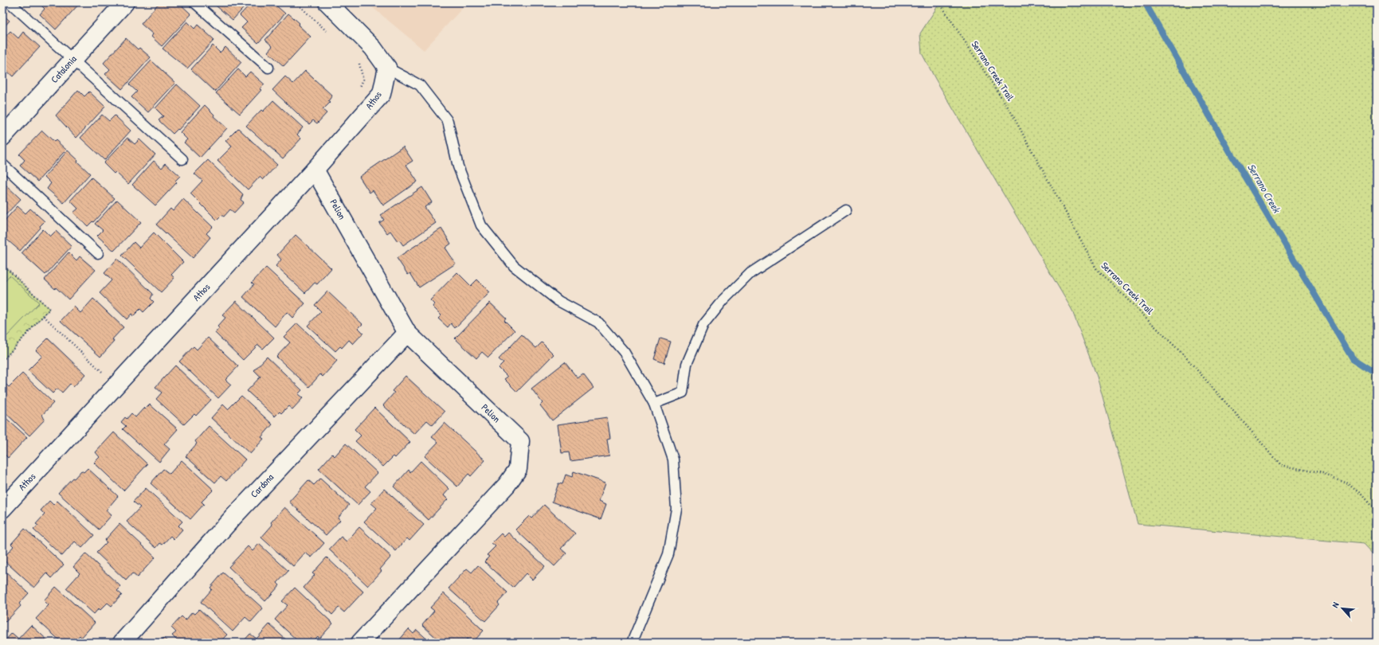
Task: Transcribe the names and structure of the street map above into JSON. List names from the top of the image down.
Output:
{
  "streets": {
    "street": [
      "Catalonia",
      "Athos",
      "Pelion",
      "Cardona"
    ],
    "path": ["Serrano Creek Trail"]
  },
  "crossings": [
    ["Athos", "Pelion"],
    ["Pelion", "Cardona"]
  ],
  "water": ["Serrano Creek"],
  "north": "top left"
}
